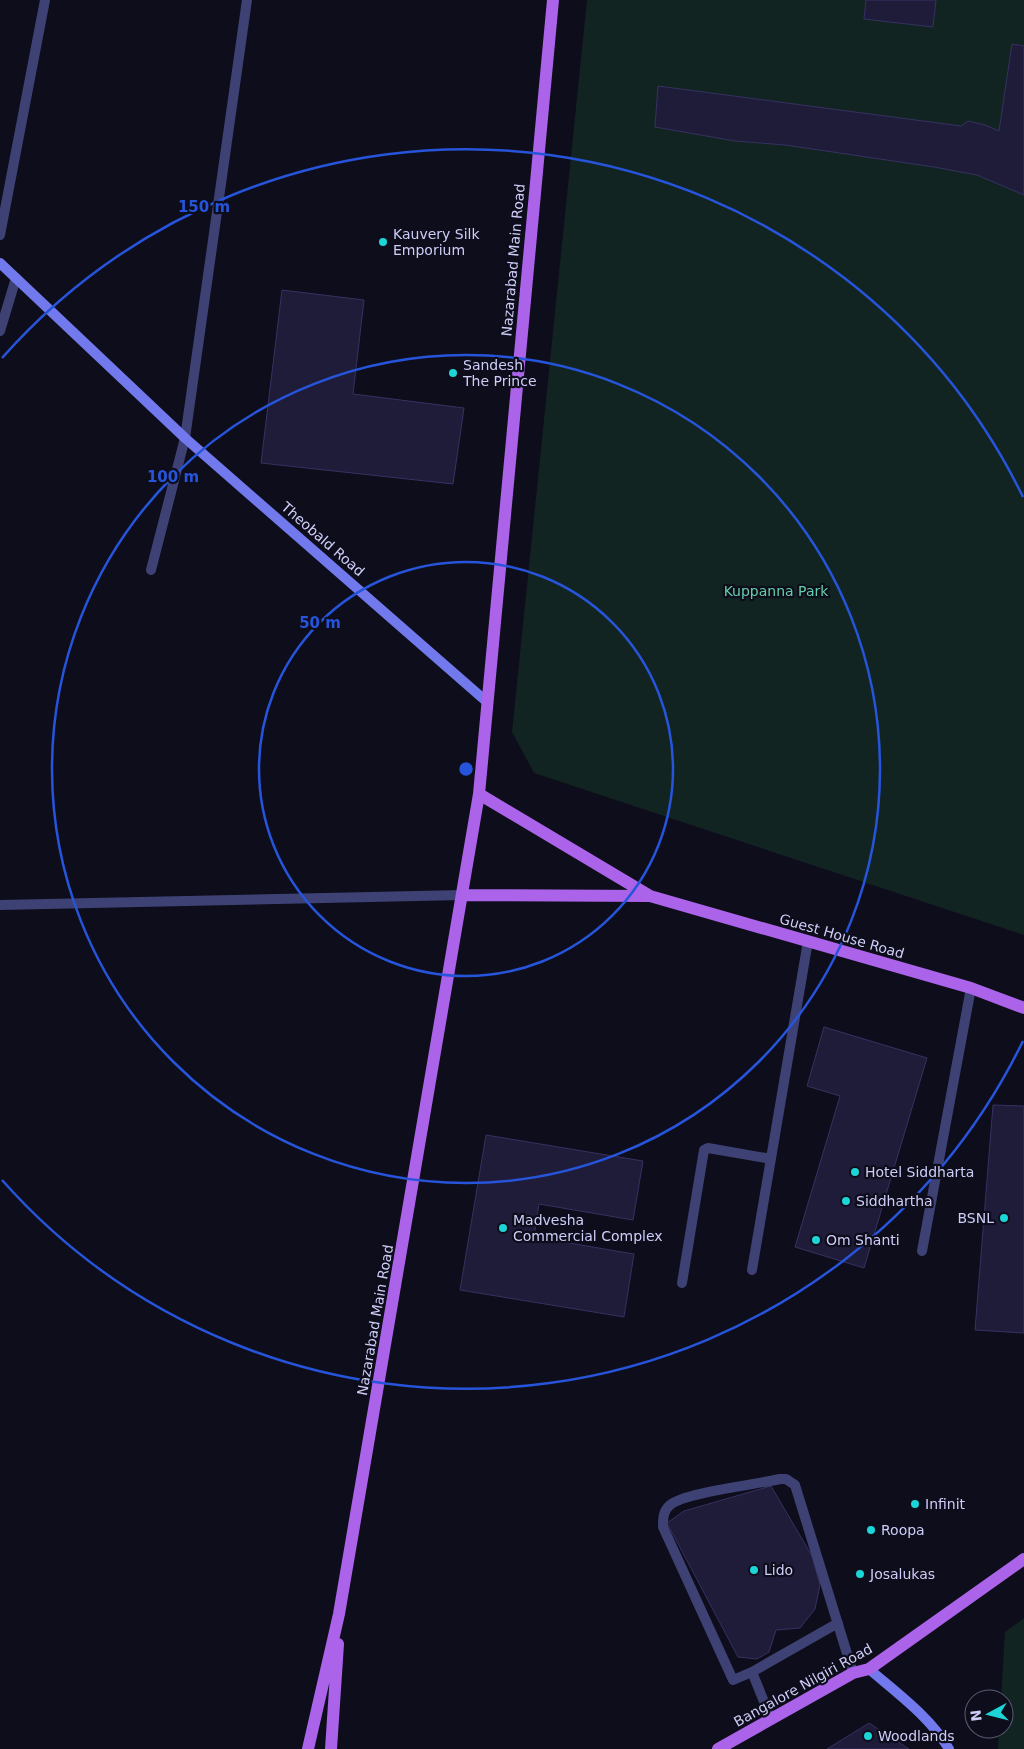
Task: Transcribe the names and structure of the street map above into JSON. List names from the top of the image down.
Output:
{
  "streets": {
    "main road": [
      "Nazarabad Main Road",
      "Theobald Road",
      "Guest House Road",
      "Bangalore Nilgiri Road"
    ]
  },
  "crossings": [
    ["Nazarabad Main Road", "Theobald Road"],
    ["Nazarabad Main Road", "Guest House Road"]
  ],
  "parks": ["Kuppanna Park"],
  "places": [
    "Kauvery Silk Emporium",
    "Sandesh The Prince",
    "Hotel Siddharta",
    "Siddhartha",
    "BSNL",
    "Madvesha Commercial Complex",
    "Om Shanti",
    "Infinit",
    "Roopa",
    "Lido",
    "Josalukas",
    "Woodlands"
  ],
  "north": "left",
  "rings": ["150 m", "100 m", "50 m"]
}
